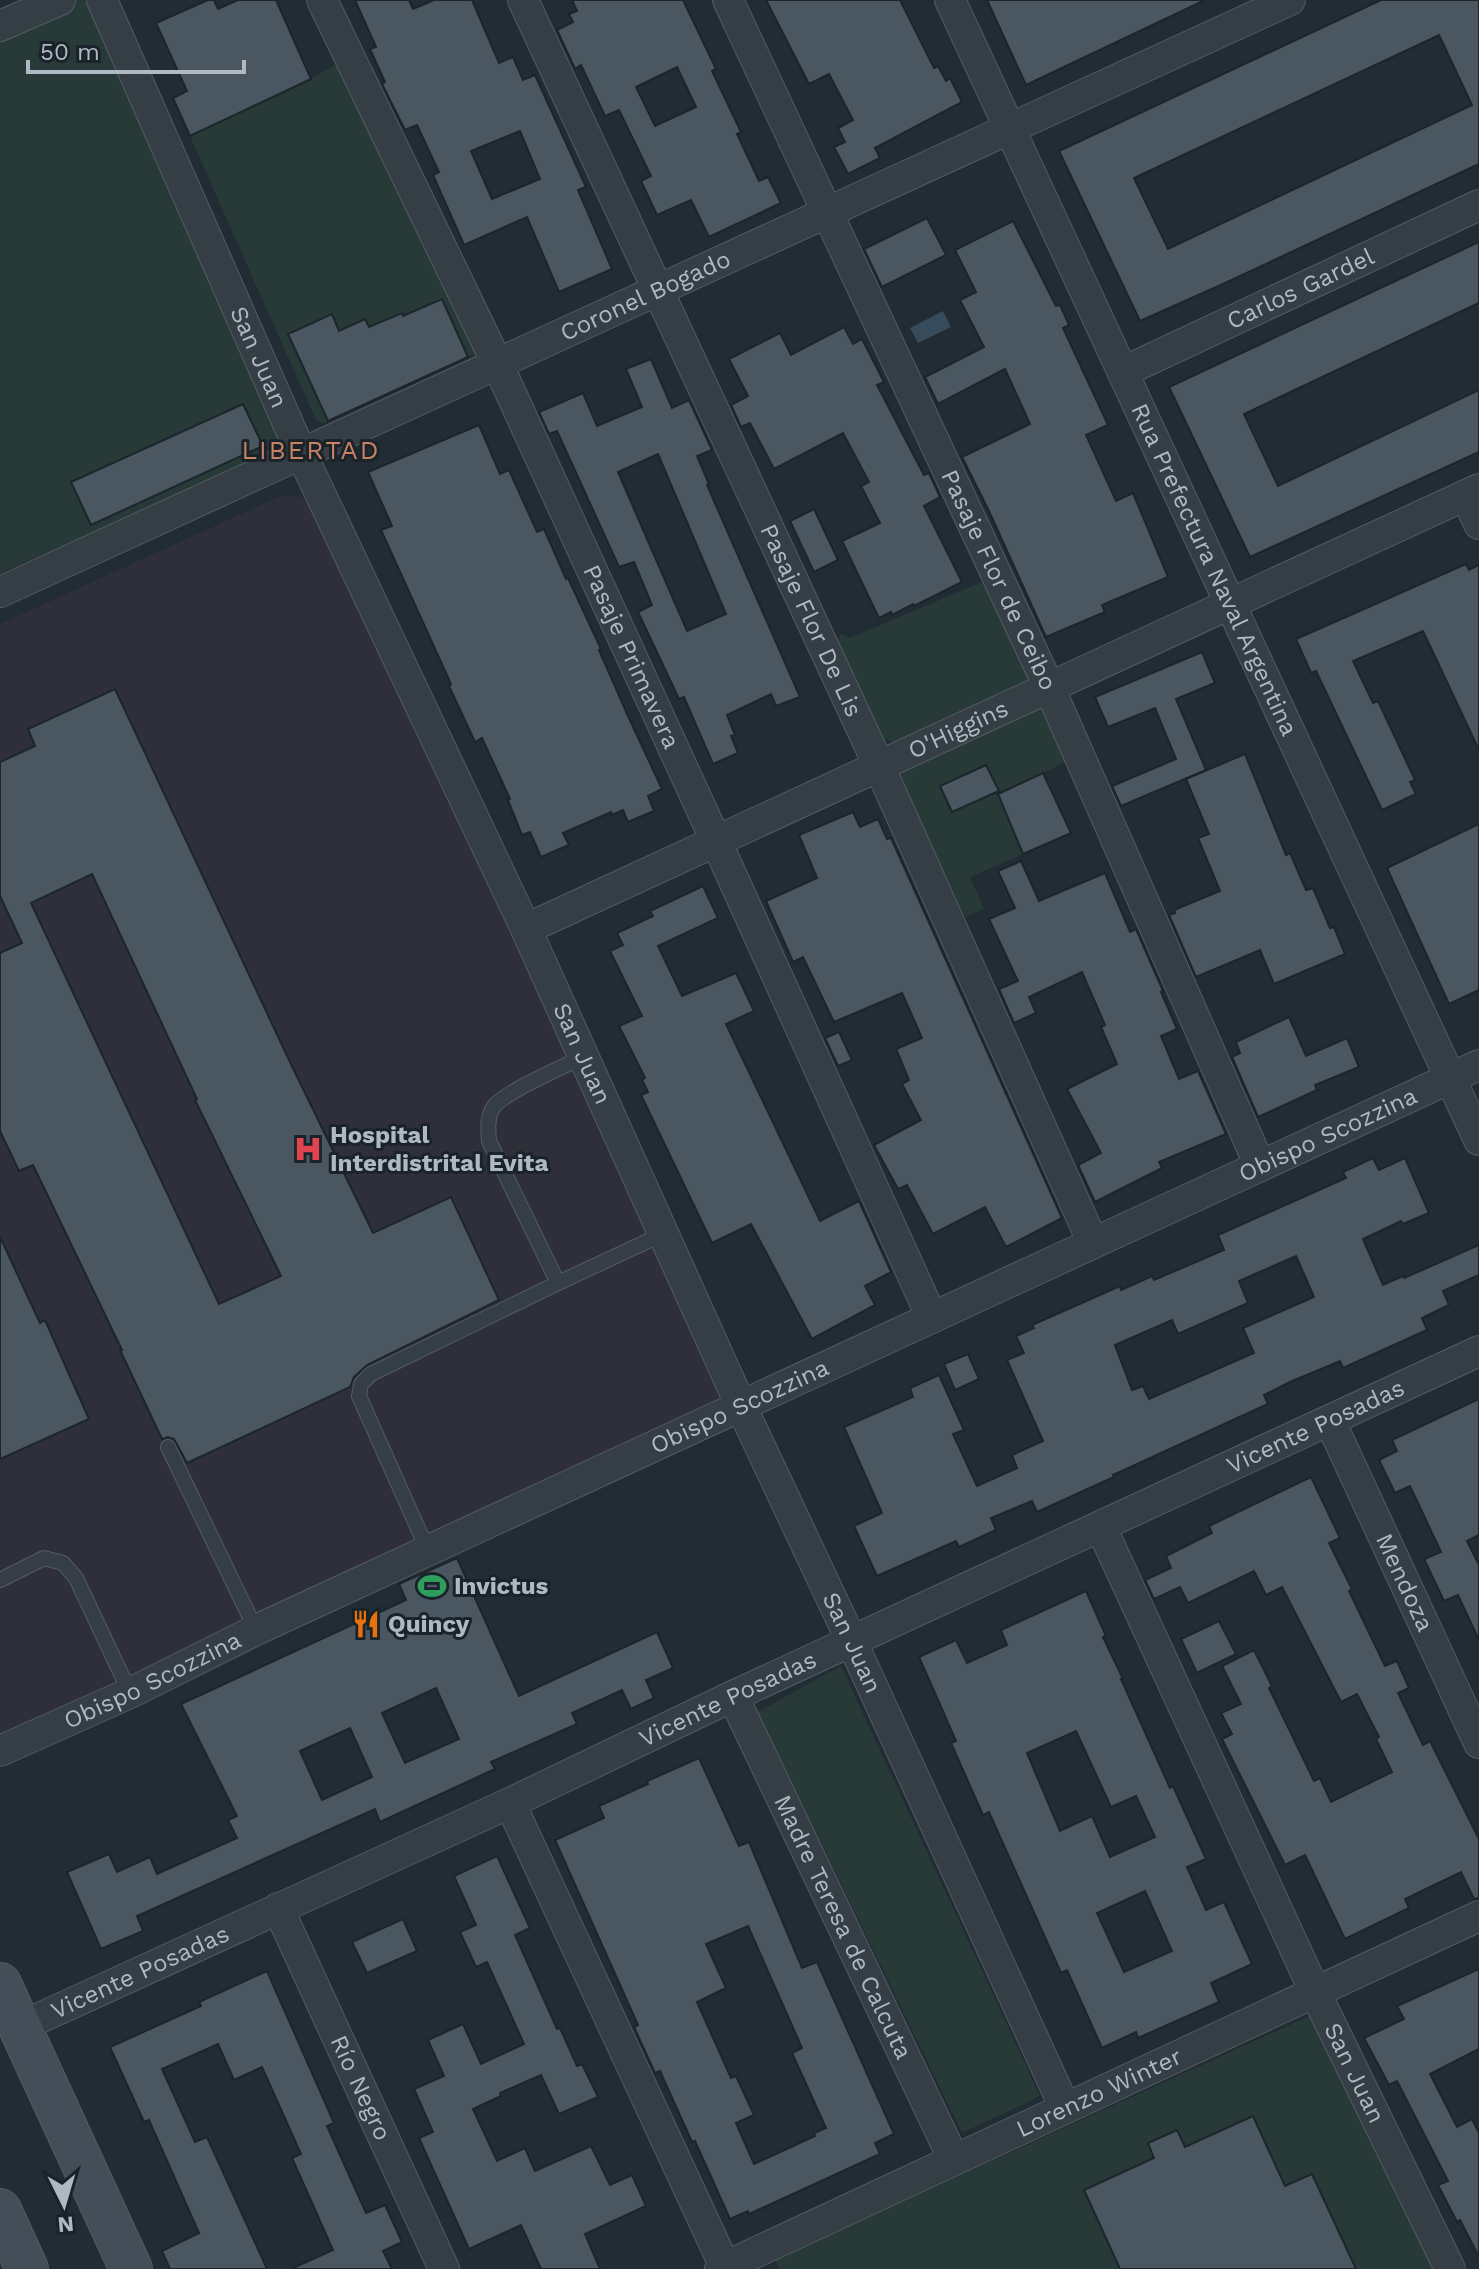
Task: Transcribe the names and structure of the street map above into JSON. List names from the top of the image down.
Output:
{
  "streets": {
    "street": [
      "Carlos Gardel",
      "Coronel Bogado",
      "San Juan",
      "Rua Prefectura Naval Argentina",
      "Pasaje Flor de Ceibo",
      "Pasaje Flor De Lis",
      "Pasaje Primavera",
      "O'Higgins",
      "Obispo Scozzina",
      "Vicente Posadas",
      "Mendoza",
      "Madre Teresa de Calcuta",
      "Río Negro",
      "Lorenzo Winter"
    ]
  },
  "crossings": [
    ["Carlos Gardel", "Rua Prefectura Naval Argentina"],
    ["Coronel Bogado", "San Juan"],
    ["Coronel Bogado", "Rua Prefectura Naval Argentina"],
    ["Coronel Bogado", "Pasaje Flor de Ceibo"],
    ["Coronel Bogado", "Pasaje Flor De Lis"],
    ["Coronel Bogado", "Pasaje Primavera"],
    ["San Juan", "O'Higgins"],
    ["San Juan", "Obispo Scozzina"],
    ["San Juan", "Vicente Posadas"],
    ["San Juan", "Lorenzo Winter"],
    ["Rua Prefectura Naval Argentina", "O'Higgins"],
    ["Rua Prefectura Naval Argentina", "Obispo Scozzina"],
    ["Pasaje Flor de Ceibo", "O'Higgins"],
    ["Pasaje Flor de Ceibo", "Obispo Scozzina"],
    ["Pasaje Flor De Lis", "O'Higgins"],
    ["Pasaje Flor De Lis", "Obispo Scozzina"],
    ["Pasaje Primavera", "O'Higgins"],
    ["Pasaje Primavera", "Obispo Scozzina"],
    ["Vicente Posadas", "Mendoza"],
    ["Vicente Posadas", "Madre Teresa de Calcuta"],
    ["Vicente Posadas", "Río Negro"],
    ["Madre Teresa de Calcuta", "Lorenzo Winter"]
  ],
  "districts": ["LIBERTAD"],
  "places": {
    "hospital": ["Hospital Interdistrital Evita"],
    "sports": ["Invictus"],
    "restaurant": ["Quincy"]
  },
  "scale_bar": "50 m",
  "north": "bottom"
}
